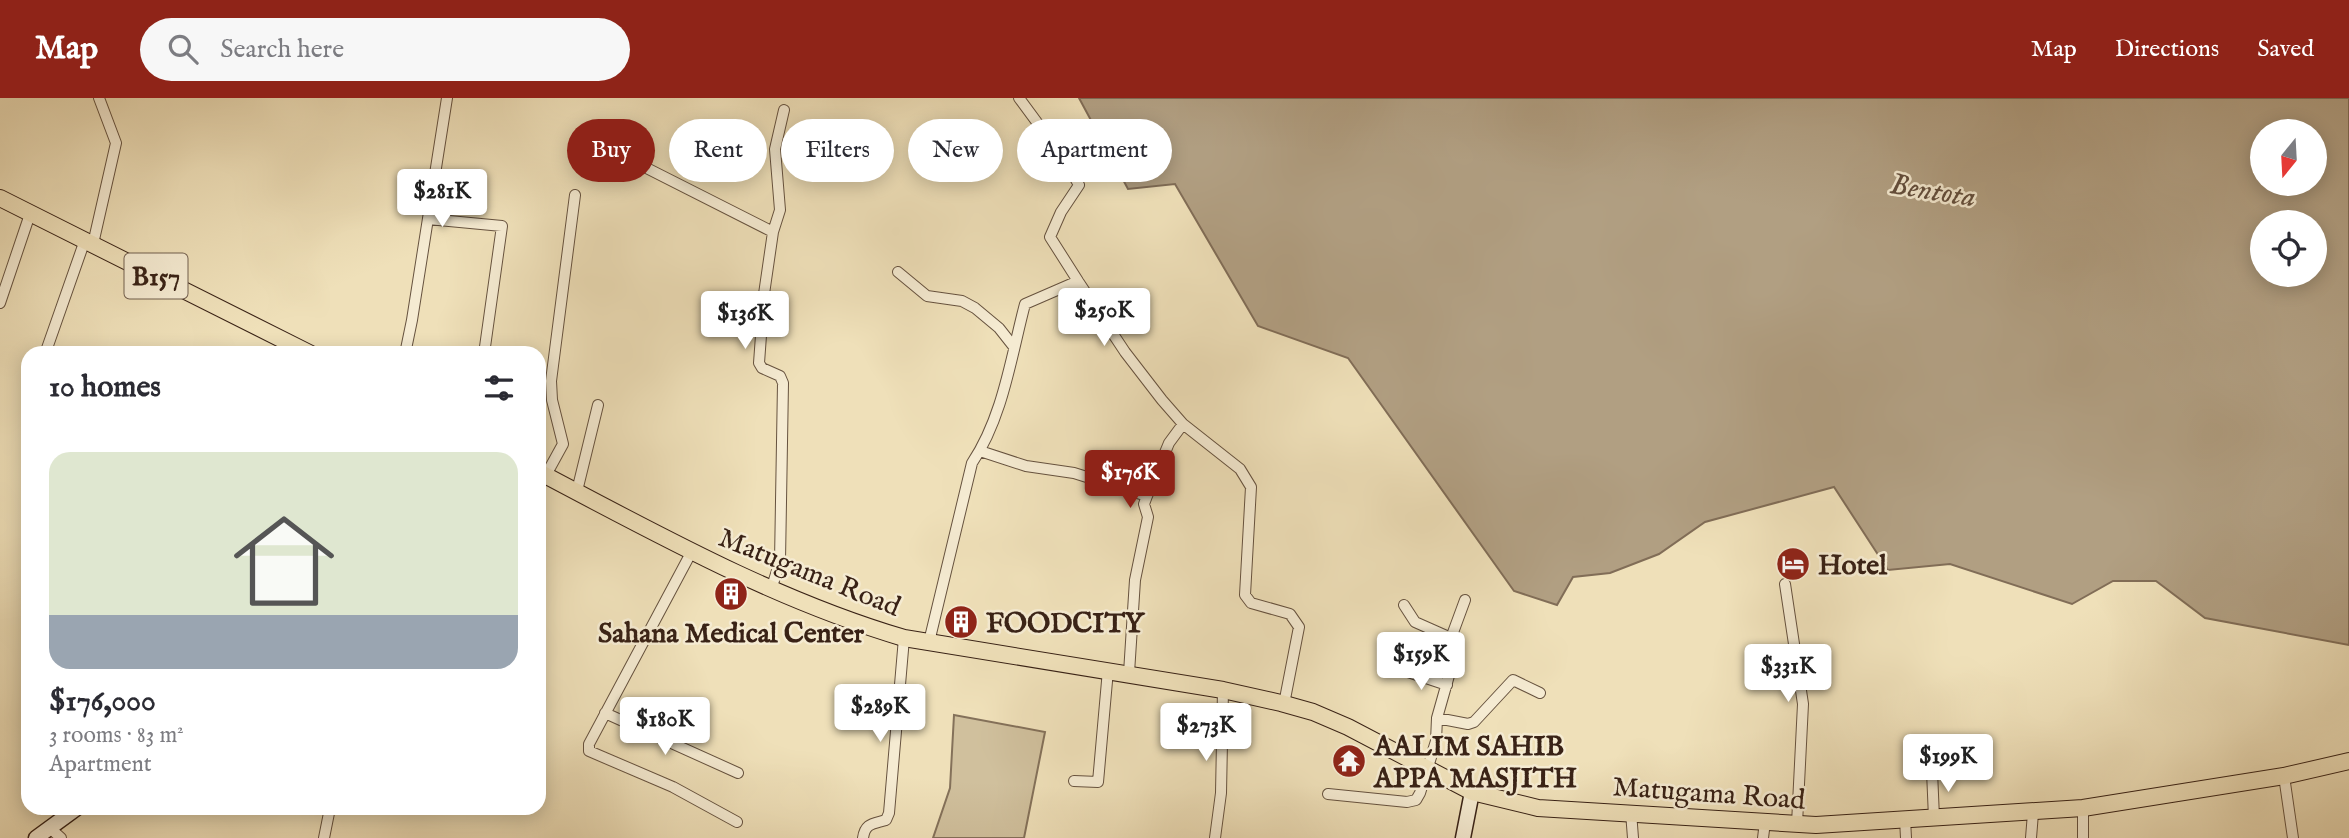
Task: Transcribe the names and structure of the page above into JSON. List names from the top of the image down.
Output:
{
  "streets": {
    "main road": ["B157", "Matugama Road"]
  },
  "water": ["Bentota"],
  "places": {
    "hotel": ["Hotel"],
    "building": ["Sahana Medical Center", "FOODCITY"],
    "temple": ["AALIM SAHIB APPA MASJITH"]
  },
  "north": "bottom",
  "page": {
    "header": "Map",
    "search": "Search here",
    "nav": ["Map", "Directions", "Saved"],
    "chip": [
      "Buy",
      "Rent",
      "Filters",
      "New",
      "Apartment"
    ],
    "price": [
      "$281K",
      "$250K",
      "$136K",
      "$176K",
      "$159K",
      "$331K",
      "$289K",
      "$180K",
      "$273K",
      "$199K"
    ],
    "heading": "10 homes",
    "list": [
      {
        "name": "$176,000",
        "note": "3 rooms · 83 m² · Apartment"
      }
    ]
  }
}
